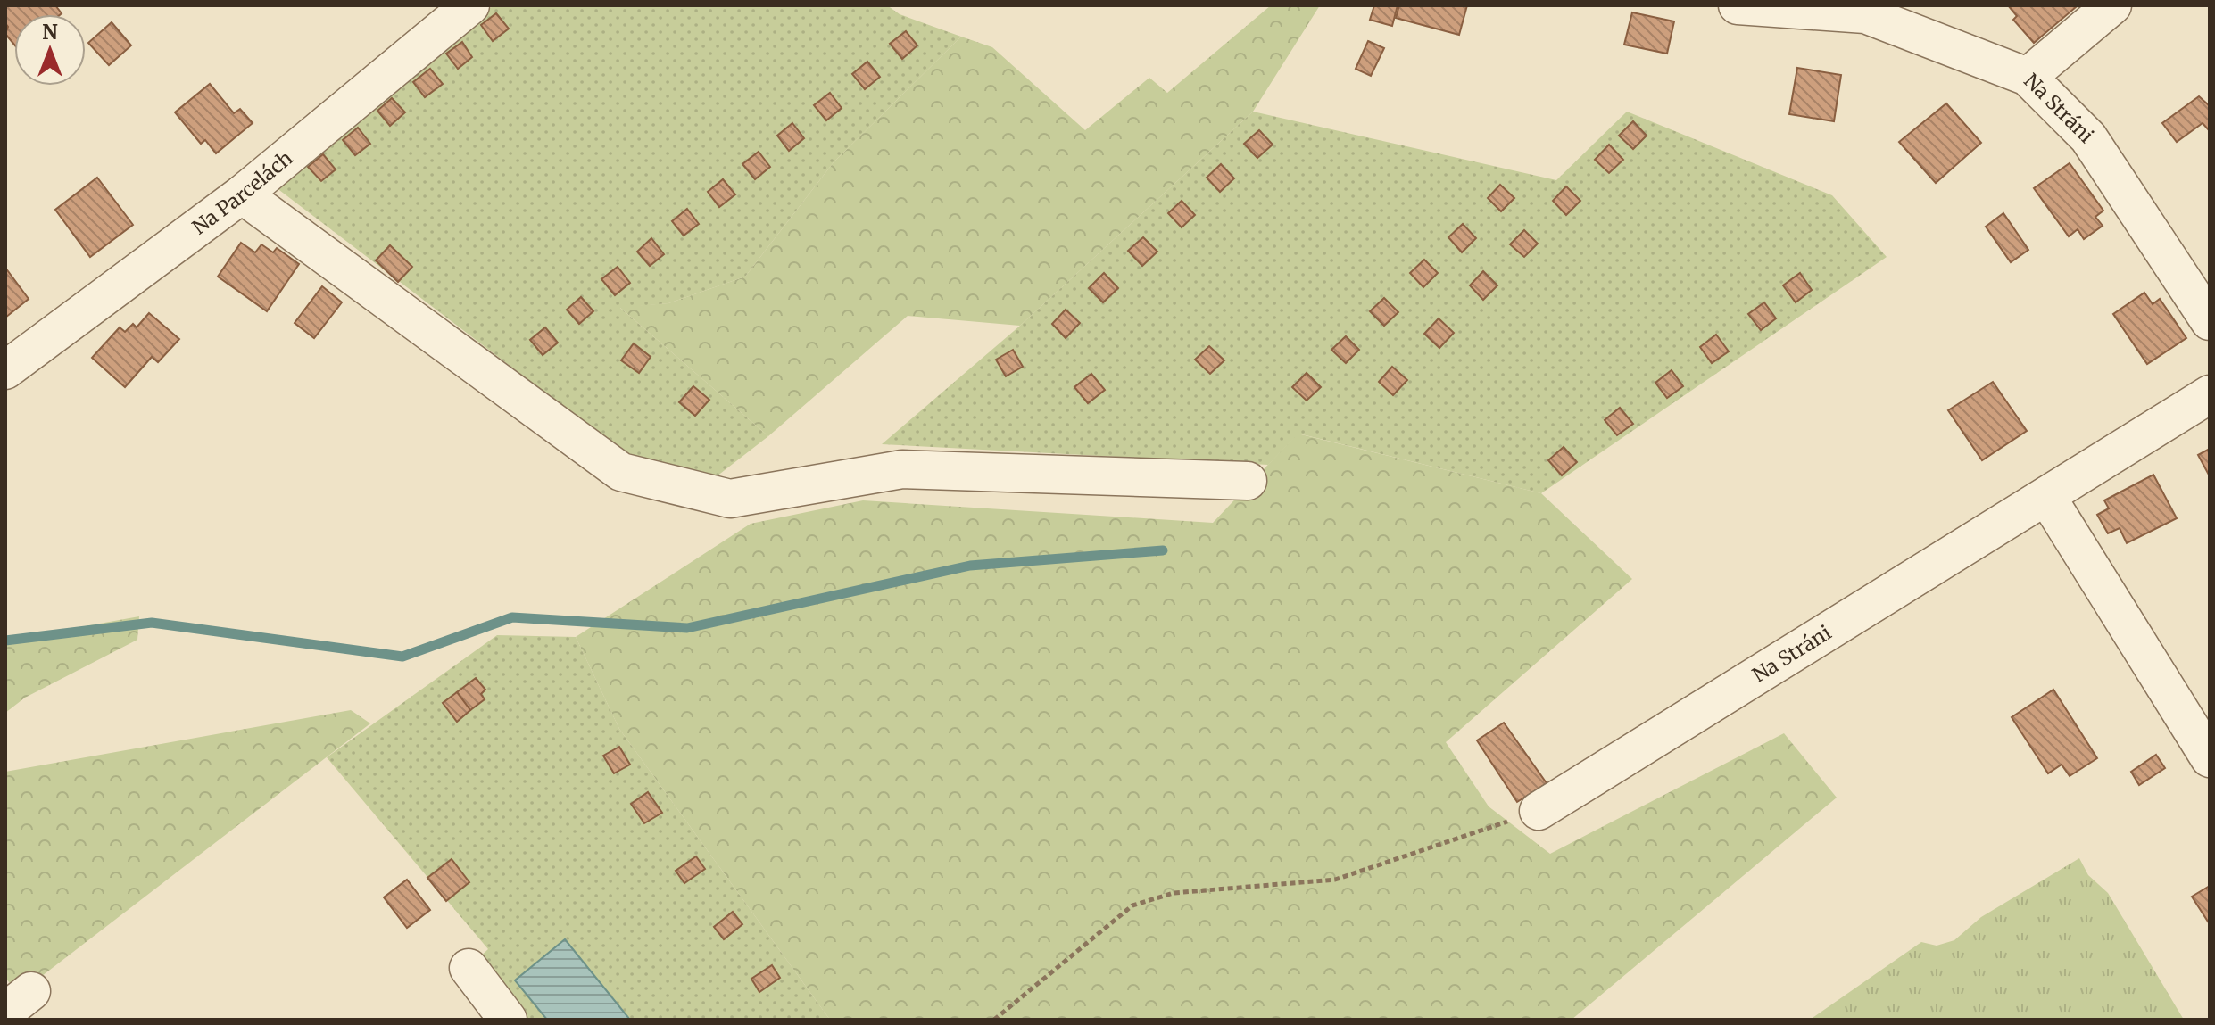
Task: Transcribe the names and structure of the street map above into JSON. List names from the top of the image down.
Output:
{
  "streets": {
    "street": ["Na Stráni", "Na Parcelách"]
  },
  "north": "top"
}
